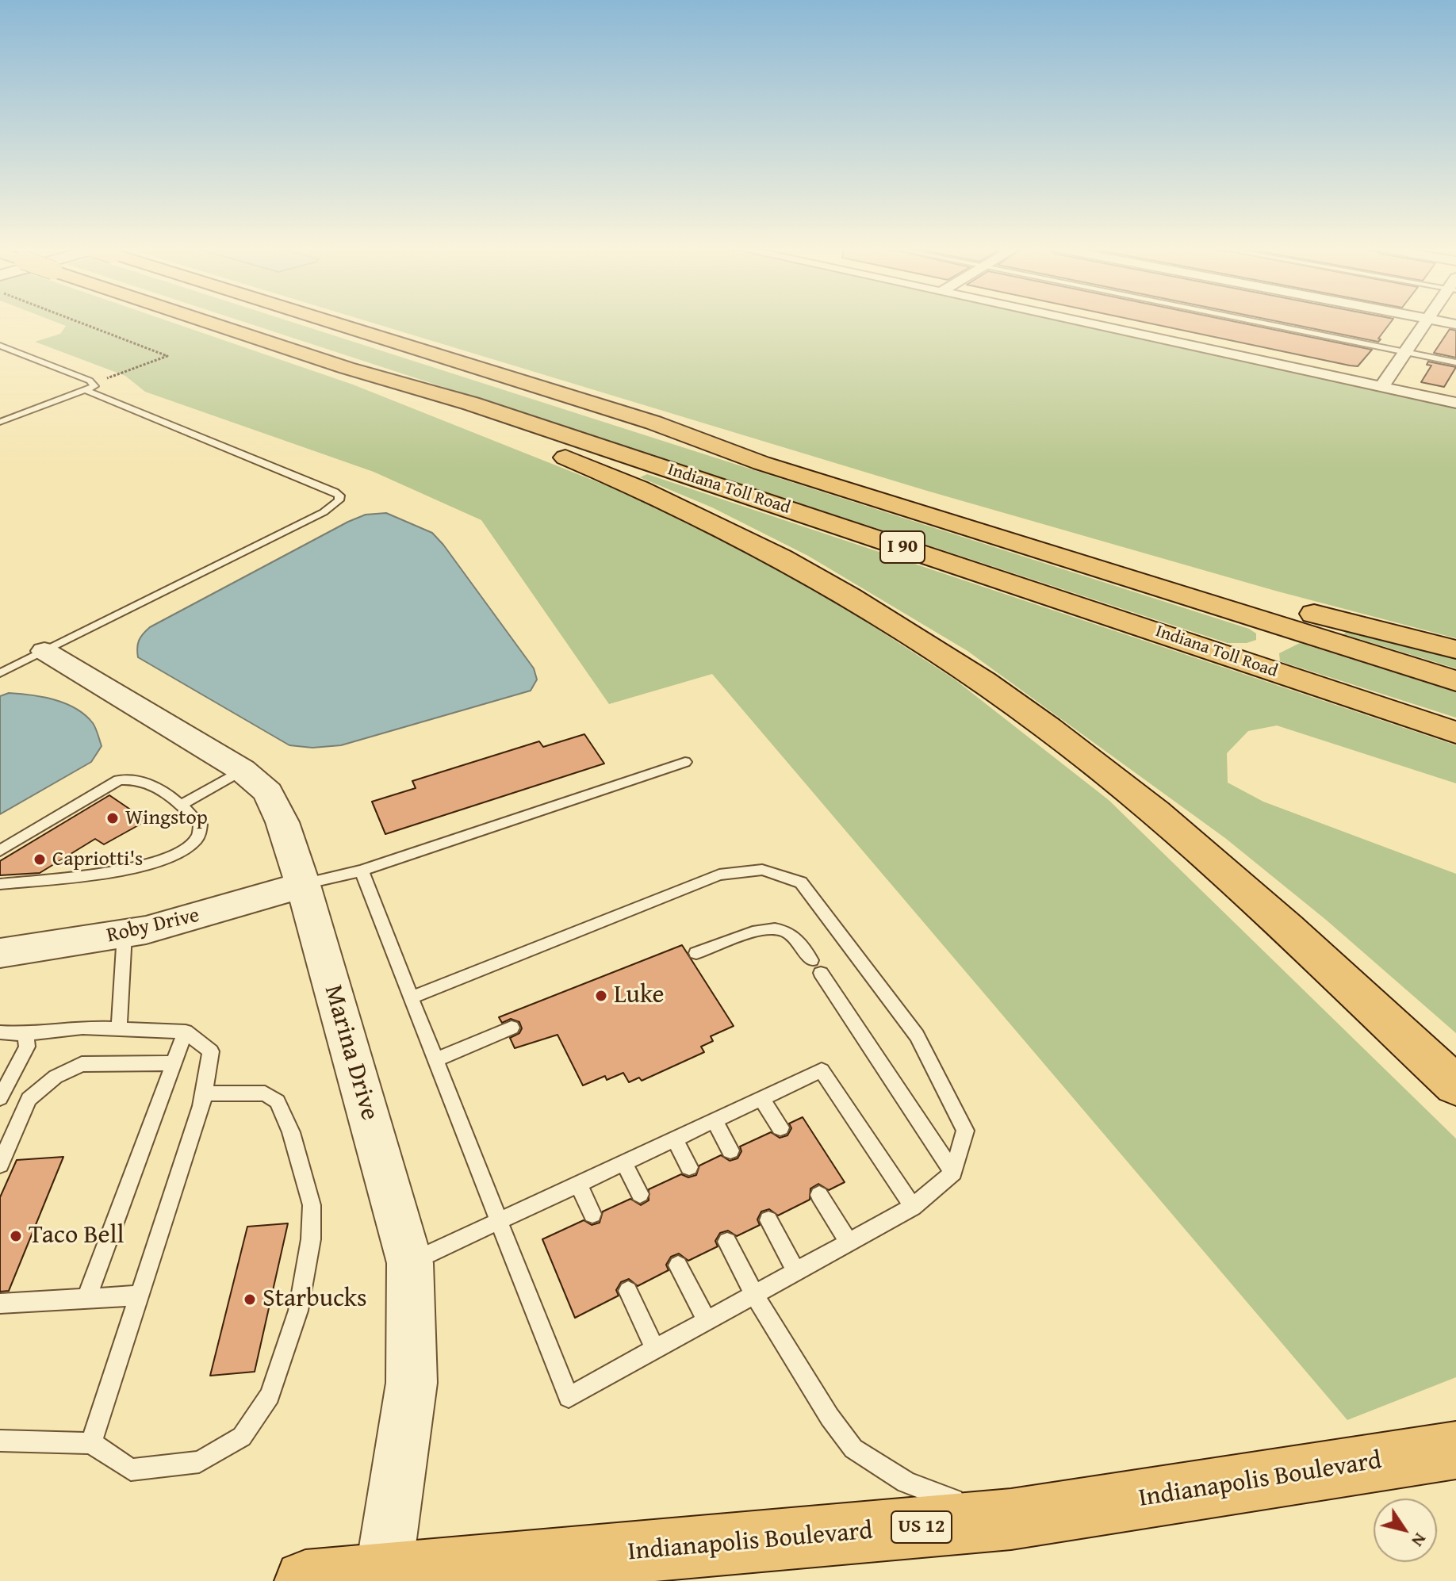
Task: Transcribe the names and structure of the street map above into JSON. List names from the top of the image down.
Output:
{
  "streets": {
    "main road": [
      "Indiana Toll Road",
      "I 90",
      "Indianapolis Boulevard",
      "US 12"
    ],
    "street": ["Roby Drive", "Marina Drive"]
  },
  "crossings": [
    ["Roby Drive", "Marina Drive"],
    ["Marina Drive", "Indianapolis Boulevard"]
  ],
  "places": [
    "Wingstop",
    "Capriotti's",
    "Luke",
    "Taco Bell",
    "Starbucks"
  ],
  "north": "bottom right"
}
